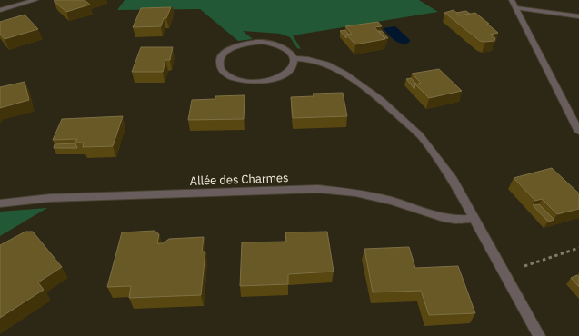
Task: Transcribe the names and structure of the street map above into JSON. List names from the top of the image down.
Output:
{
  "streets": {
    "street": ["Allée des Charmes"]
  }
}
